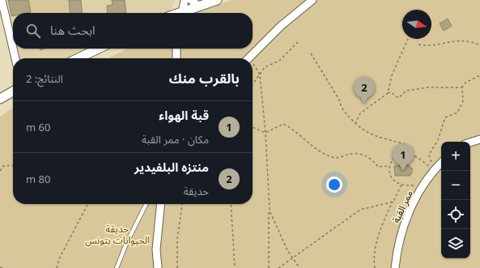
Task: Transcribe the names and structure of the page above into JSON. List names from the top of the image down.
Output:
{
  "streets": {
    "street": ["ممر القبة"]
  },
  "parks": ["حديقة الحيوانات بتونس"],
  "north": "right",
  "page": {
    "search": "ابحث هنا",
    "heading": ["بالقرب منك", "النتائج: 2"],
    "pins": ["2", "1"],
    "list": [
      {
        "mark": "1",
        "name": "قبة الهواء",
        "note": "مكان · ممر القبة",
        "value": "60 m"
      },
      {
        "mark": "2",
        "name": "منتزه البلفيدير",
        "note": "حديقة",
        "value": "80 m"
      }
    ],
    "map_buttons": ["+", "−"]
  }
}
